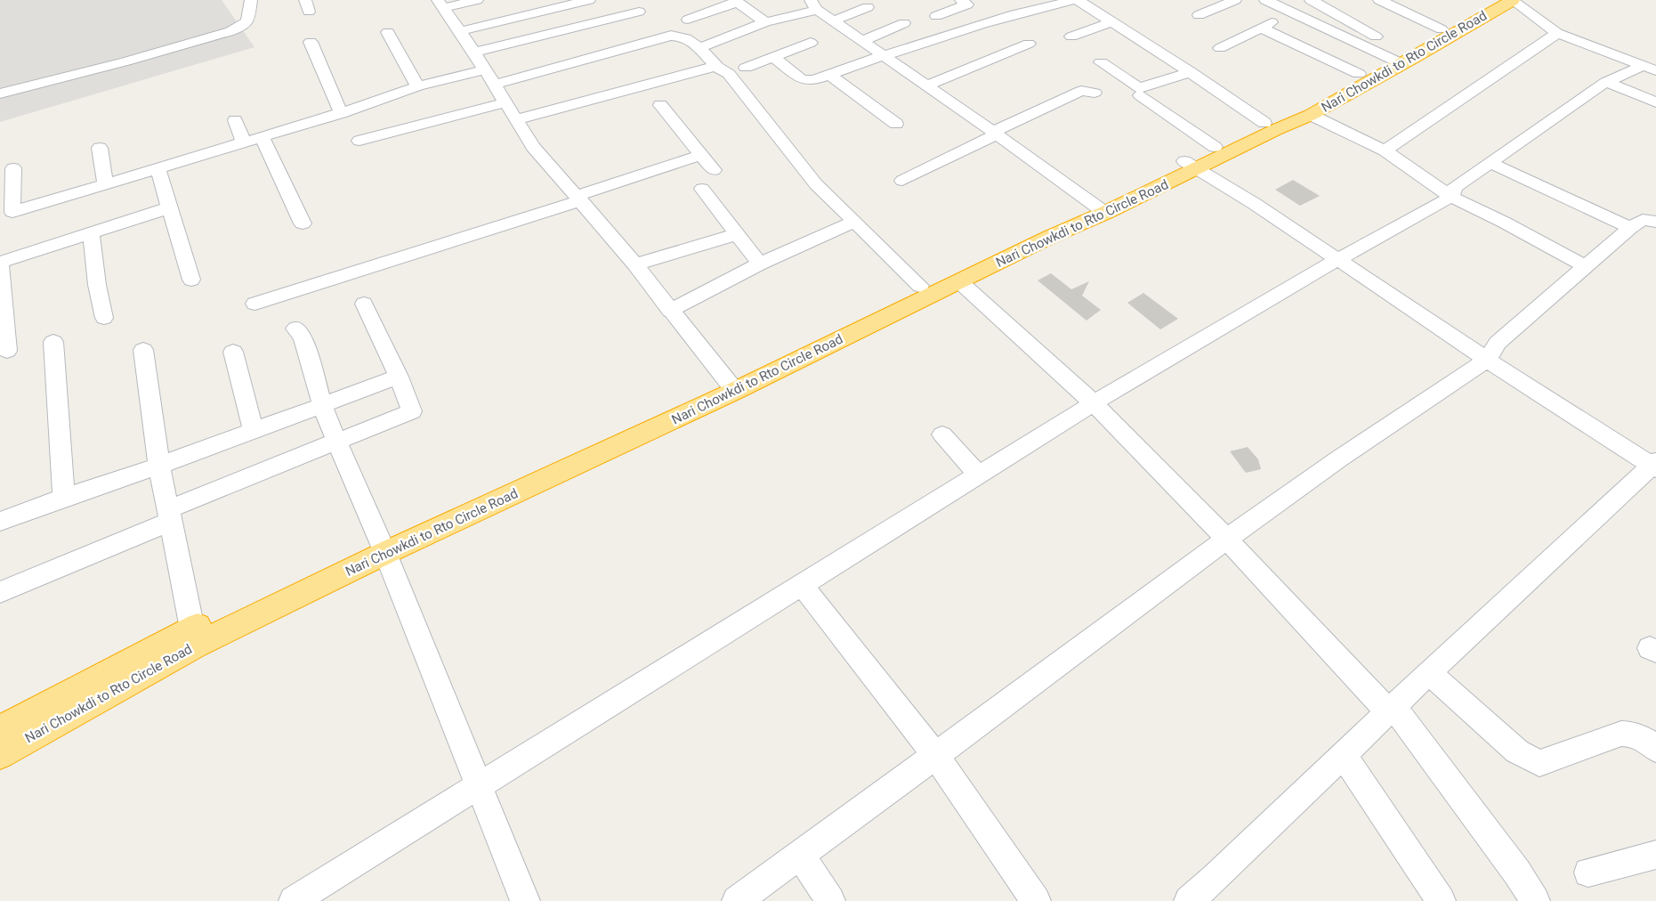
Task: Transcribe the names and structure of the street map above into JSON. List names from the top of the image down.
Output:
{
  "streets": {
    "highway": ["Nari Chowkdi to Rto Circle Road"]
  }
}
